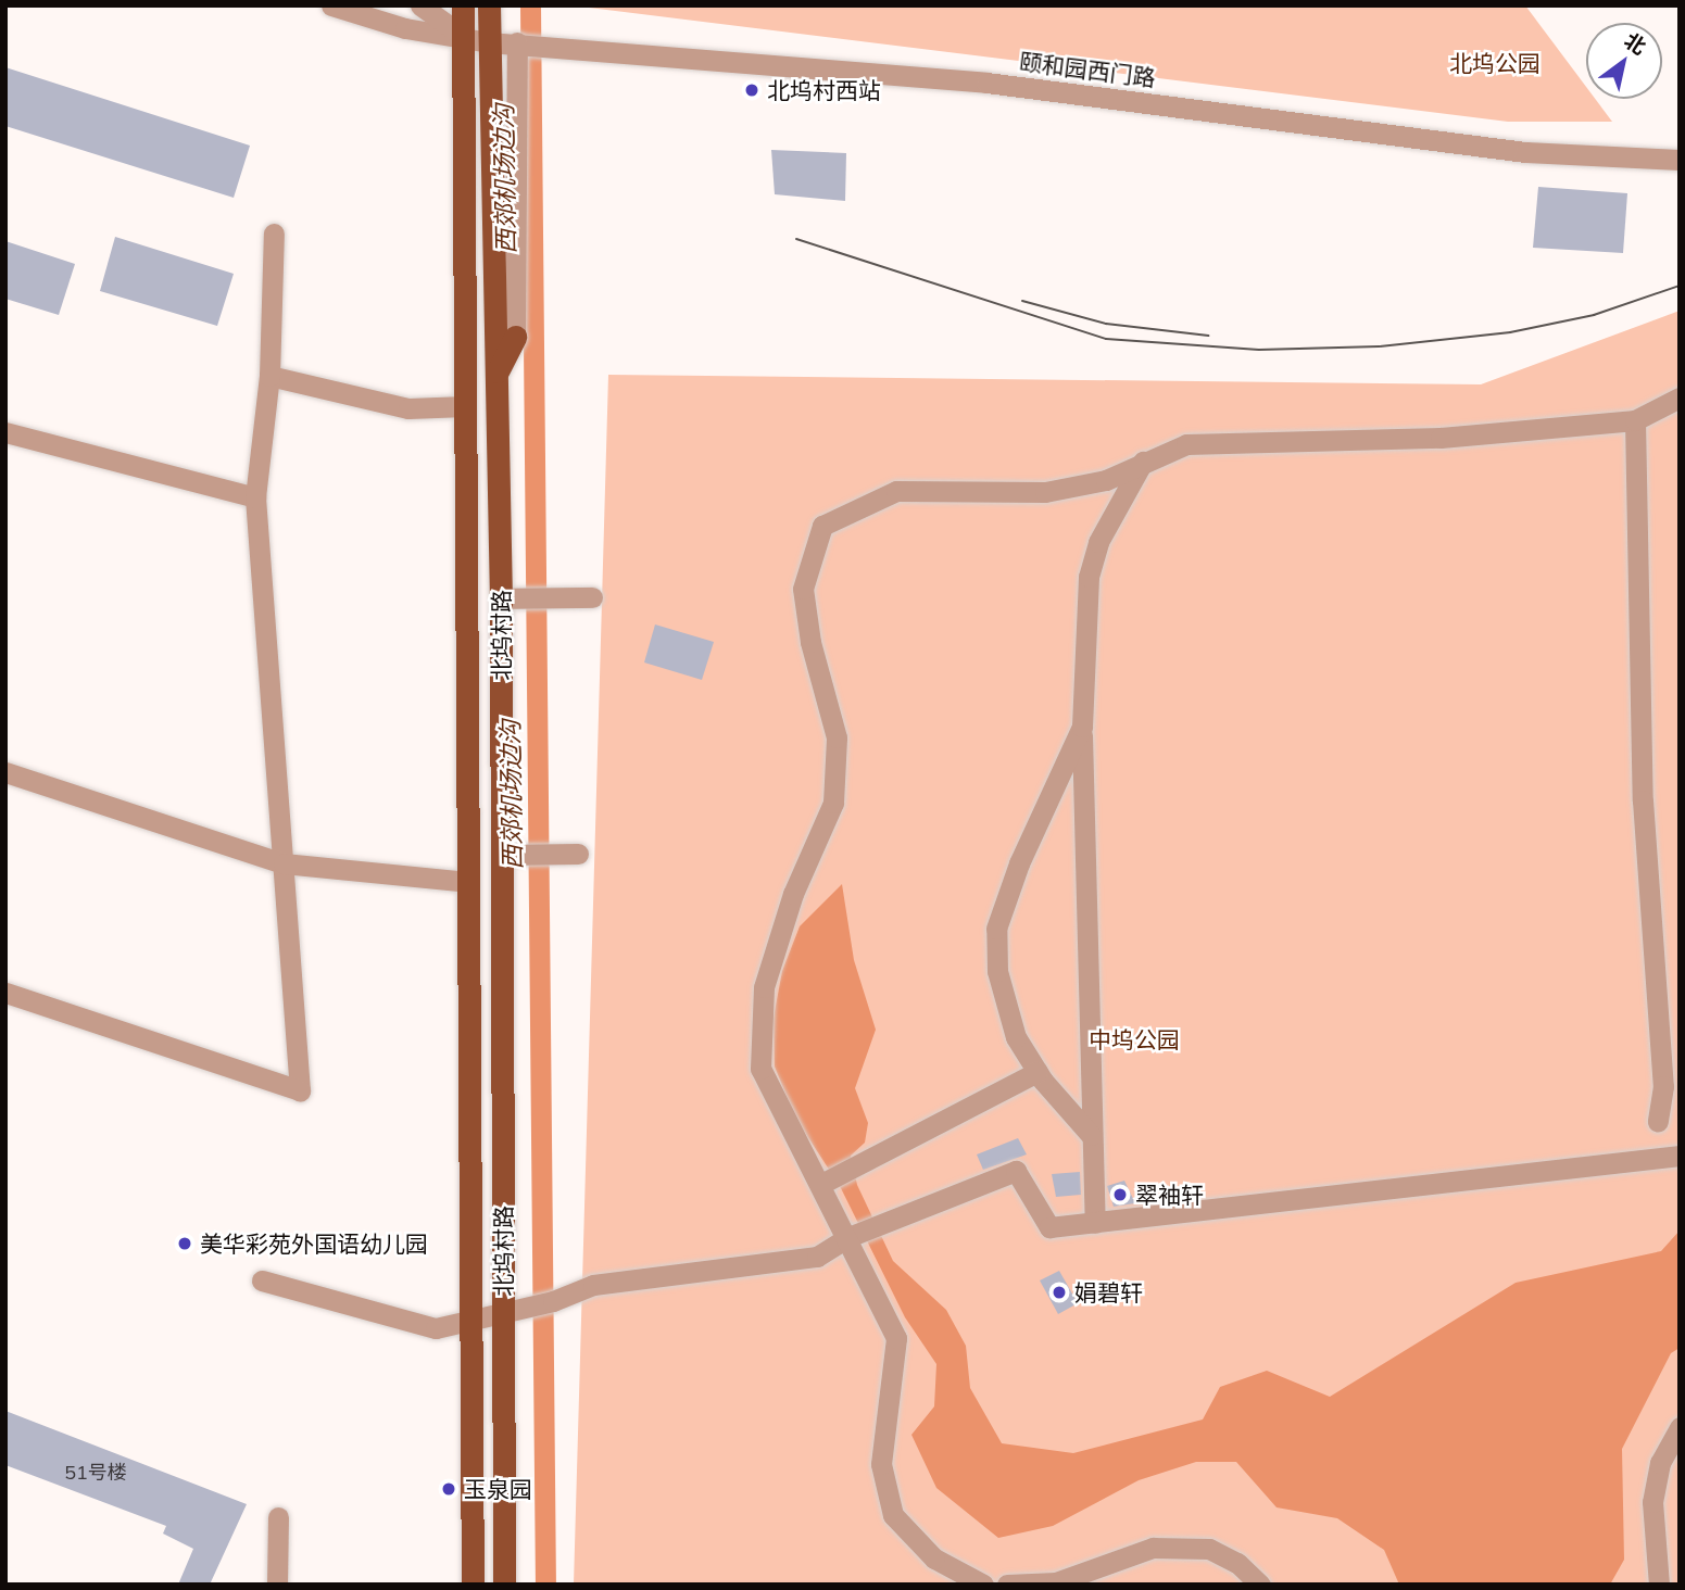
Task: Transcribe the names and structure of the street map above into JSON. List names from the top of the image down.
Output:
{
  "streets": {
    "main road": ["北坞村路"],
    "street": ["颐和园西门路"]
  },
  "crossings": [
    ["颐和园西门路", "北坞村路"]
  ],
  "water": ["西郊机场边沟"],
  "parks": ["北坞公园", "中坞公园"],
  "places": [
    "北坞村西站",
    "翠袖轩",
    "美华彩苑外国语幼儿园",
    "娟碧轩",
    "玉泉园"
  ],
  "house_numbers": ["51号楼"],
  "north": "top right"
}
